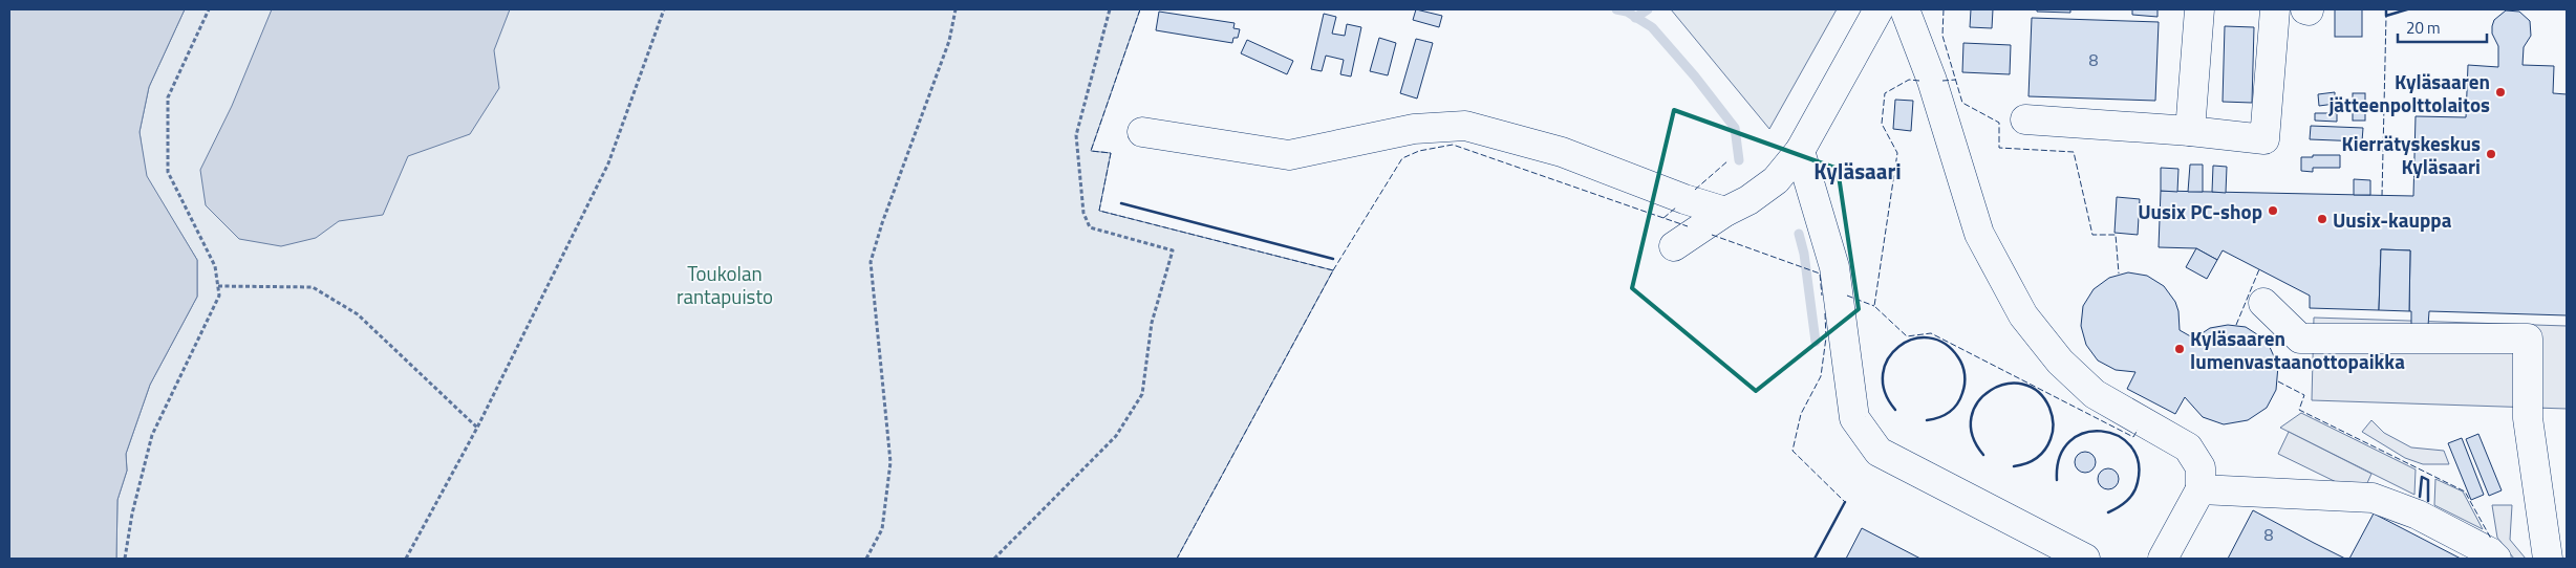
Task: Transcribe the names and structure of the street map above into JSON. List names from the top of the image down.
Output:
{
  "districts": ["Kyläsaari"],
  "parks": ["Toukolan rantapuisto"],
  "places": [
    "Kyläsaaren jätteenpolttolaitos",
    "Kierrätyskeskus Kyläsaari",
    "Uusix PC-shop",
    "Uusix-kauppa",
    "Kyläsaaren lumenvastaanottopaikka"
  ],
  "house_numbers": ["8", "8"],
  "scale_bar": "20 m"
}
